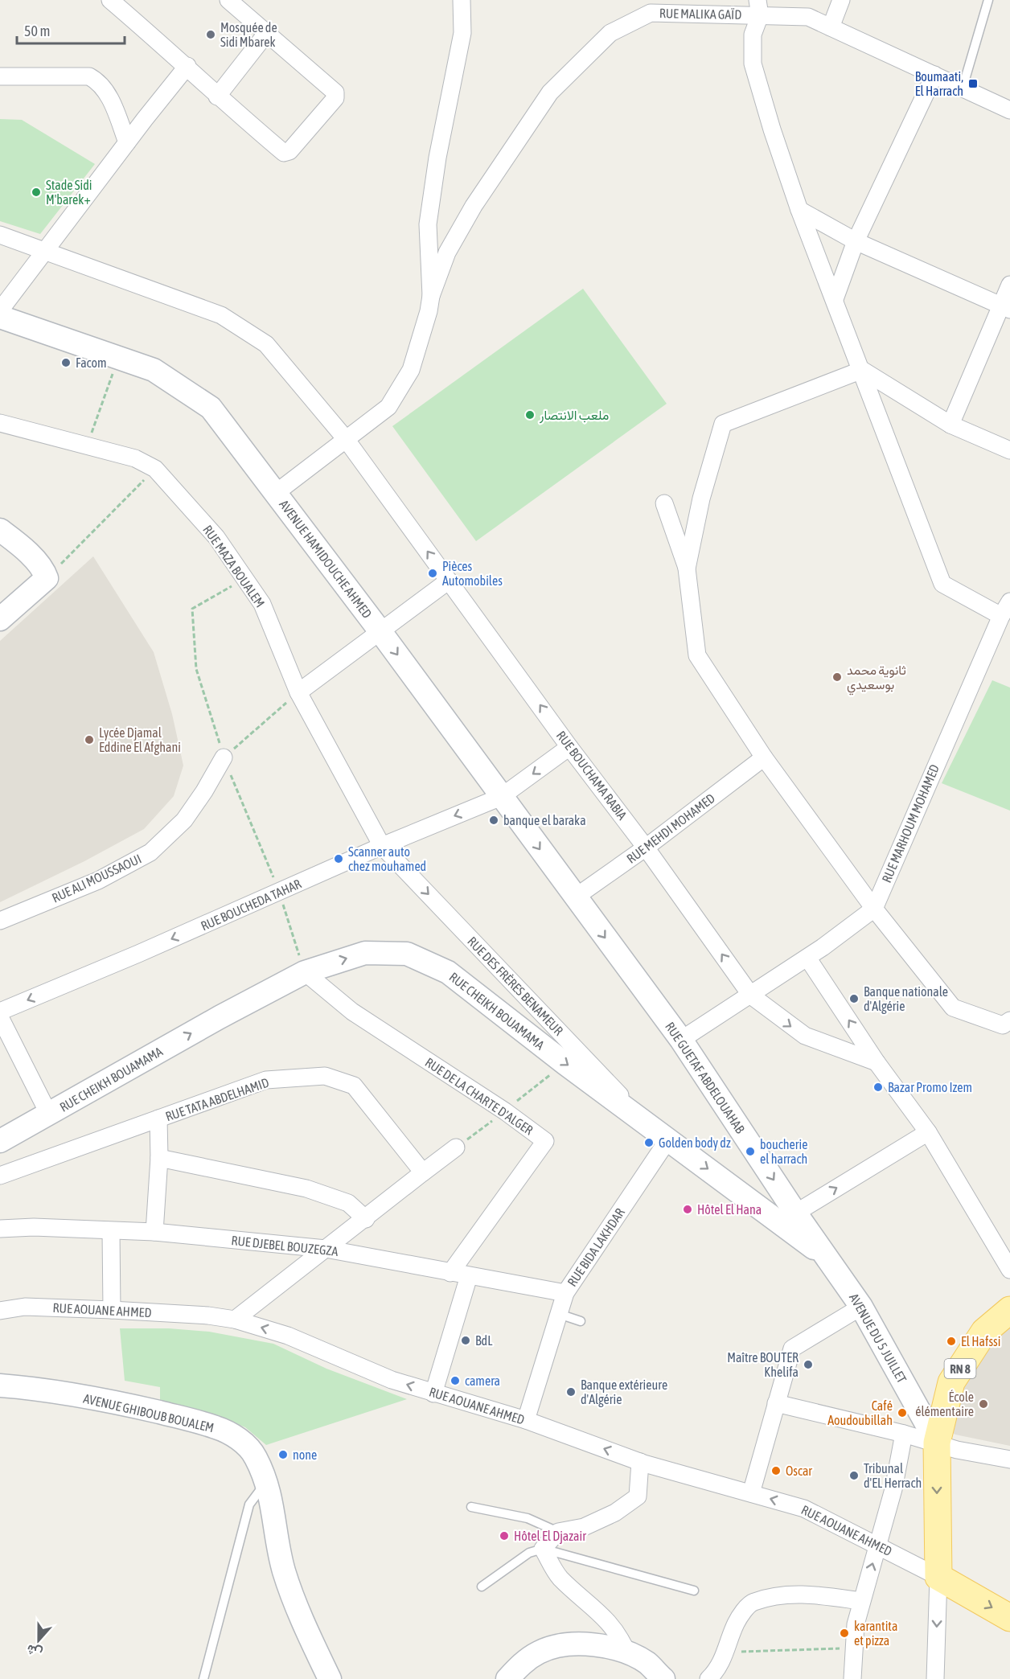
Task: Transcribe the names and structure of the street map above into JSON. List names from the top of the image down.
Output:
{
  "streets": {
    "main road": [
      "AVENUE HAMIDOUCHE AHMED",
      "RUE CHEIKH BOUAMAMA",
      "RUE GUETAF ABDELOUAHAB",
      "AVENUE DU 5 JUILLET",
      "RN 8",
      "AVENUE GHIBOUB BOUALEM"
    ],
    "street": [
      "RUE MALIKA GAÏD",
      "RUE MAZA BOUALEM",
      "RUE BOUCHAMA RABIA",
      "RUE MARHOUM MOHAMED",
      "RUE MEHDI MOHAMED",
      "RUE ALI MOUSSAOUI",
      "RUE BOUCHEDA TAHAR",
      "RUE DES FRÈRES BENAMEUR",
      "RUE DE LA CHARTE D'ALGER",
      "RUE TATA ABDELHAMID",
      "RUE DJEBEL BOUZEGZA",
      "RUE BIDA LAKHDAR",
      "RUE AOUANE AHMED"
    ]
  },
  "crossings": [
    ["AVENUE HAMIDOUCHE AHMED", "RUE MEHDI MOHAMED"],
    ["AVENUE HAMIDOUCHE AHMED", "RUE BOUCHEDA TAHAR"],
    ["AVENUE HAMIDOUCHE AHMED", "RUE GUETAF ABDELOUAHAB"],
    ["RUE MAZA BOUALEM", "RUE BOUCHEDA TAHAR"],
    ["RUE MAZA BOUALEM", "RUE DES FRÈRES BENAMEUR"],
    ["RUE BOUCHAMA RABIA", "RUE MEHDI MOHAMED"],
    ["RUE BOUCHAMA RABIA", "RUE BOUCHEDA TAHAR"],
    ["RUE MEHDI MOHAMED", "RUE GUETAF ABDELOUAHAB"],
    ["RUE BOUCHEDA TAHAR", "RUE DES FRÈRES BENAMEUR"],
    ["RUE DES FRÈRES BENAMEUR", "RUE CHEIKH BOUAMAMA"],
    ["RUE CHEIKH BOUAMAMA", "RUE GUETAF ABDELOUAHAB"],
    ["RUE CHEIKH BOUAMAMA", "RUE DE LA CHARTE D'ALGER"],
    ["RUE CHEIKH BOUAMAMA", "RUE BIDA LAKHDAR"],
    ["RUE GUETAF ABDELOUAHAB", "AVENUE DU 5 JUILLET"],
    ["RUE DE LA CHARTE D'ALGER", "RUE DJEBEL BOUZEGZA"],
    ["RUE DJEBEL BOUZEGZA", "RUE BIDA LAKHDAR"],
    ["RUE BIDA LAKHDAR", "RUE AOUANE AHMED"],
    ["RUE AOUANE AHMED", "RN 8"],
    ["AVENUE DU 5 JUILLET", "RN 8"]
  ],
  "one_way": [
    "AVENUE HAMIDOUCHE AHMED",
    "RUE BOUCHEDA TAHAR",
    "RUE DES FRÈRES BENAMEUR",
    "RUE CHEIKH BOUAMAMA",
    "RUE GUETAF ABDELOUAHAB"
  ],
  "places": {
    "other": [
      "Mosquée de Sidi Mbarek",
      "Stade Sidi M'barek+",
      "Facom",
      "ملعب الانتصار",
      "Pièces Automobiles",
      "ثانوية محمد بوسعيدي",
      "Lycée Djamal Eddine El Afghani",
      "banque el baraka",
      "Scanner auto chez mouhamed",
      "Banque nationale d'Algérie",
      "Bazar Promo Izem",
      "Golden body dz",
      "boucherie el harrach",
      "Hôtel El Hana",
      "BdL",
      "El Hafssi",
      "Maître BOUTER Khelifa",
      "camera",
      "Banque extérieure d'Algérie",
      "École élémentaire",
      "Café Aoudoubillah",
      "none",
      "Oscar",
      "Tribunal d'EL Herrach",
      "Hôtel El Djazair",
      "karantita et pizza"
    ],
    "transit": ["Boumaati, El Harrach"]
  },
  "scale_bar": "50 m",
  "north": "bottom"
}
